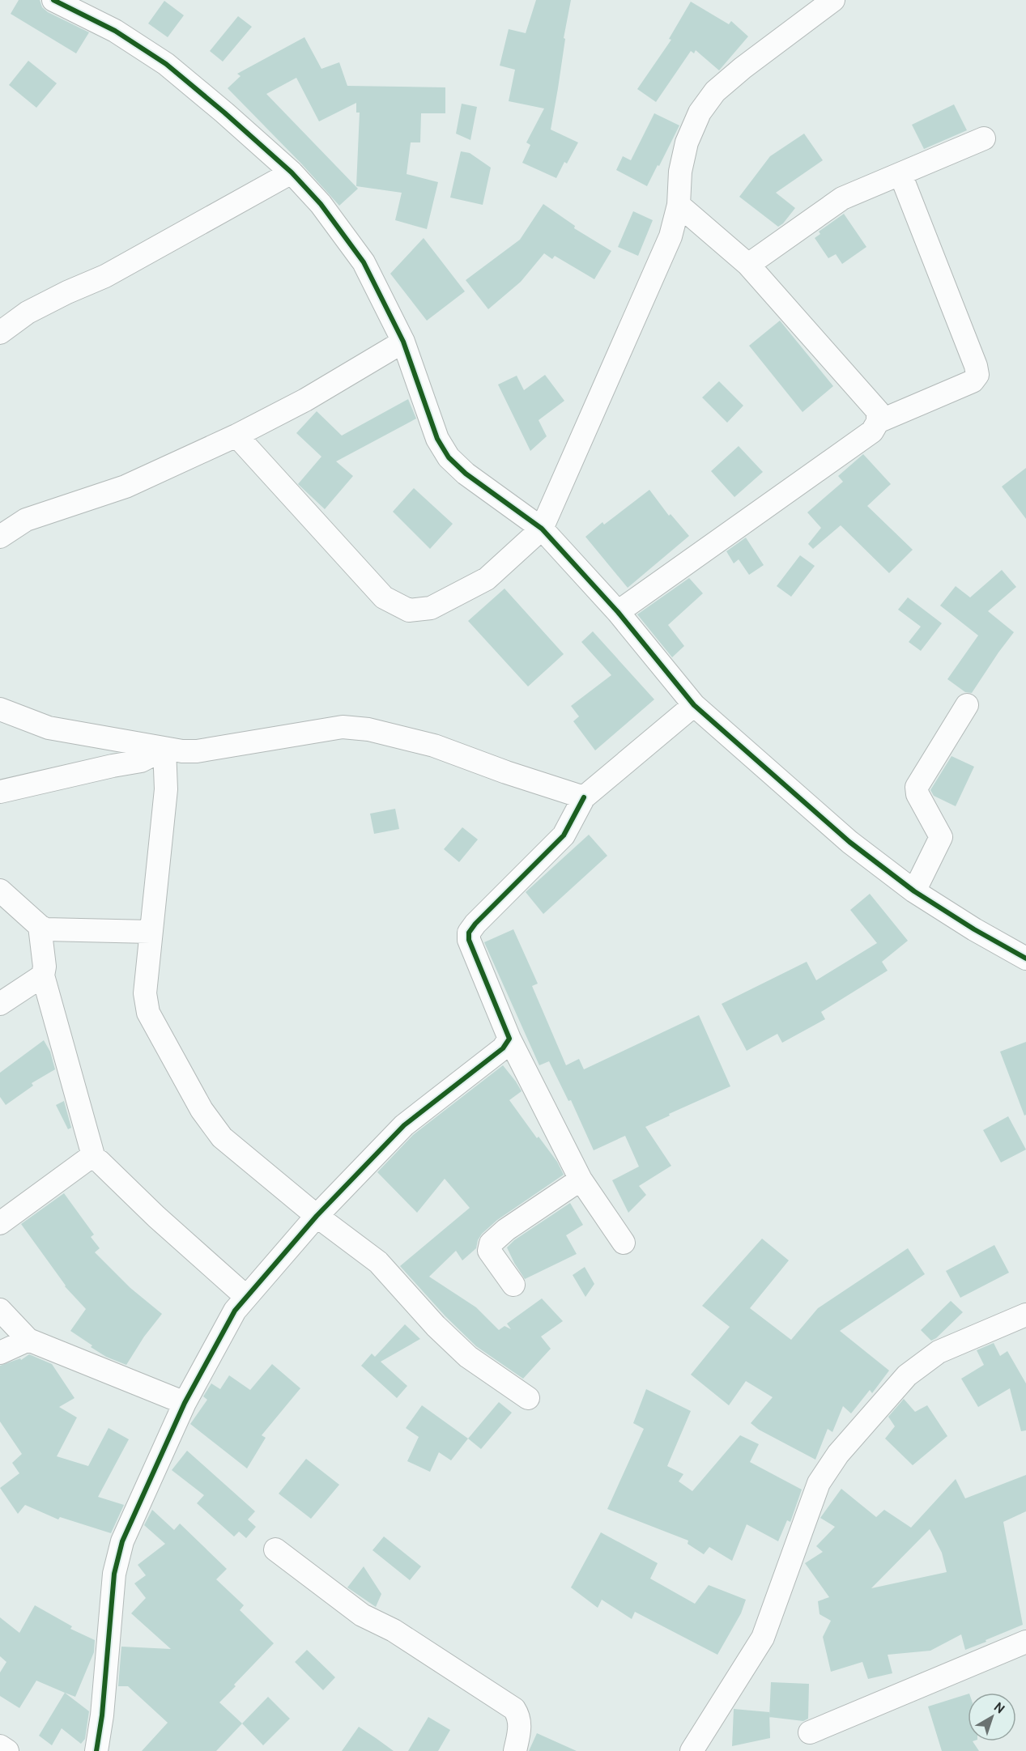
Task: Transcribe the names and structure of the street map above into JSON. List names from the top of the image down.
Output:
{
  "north": "top right"
}
